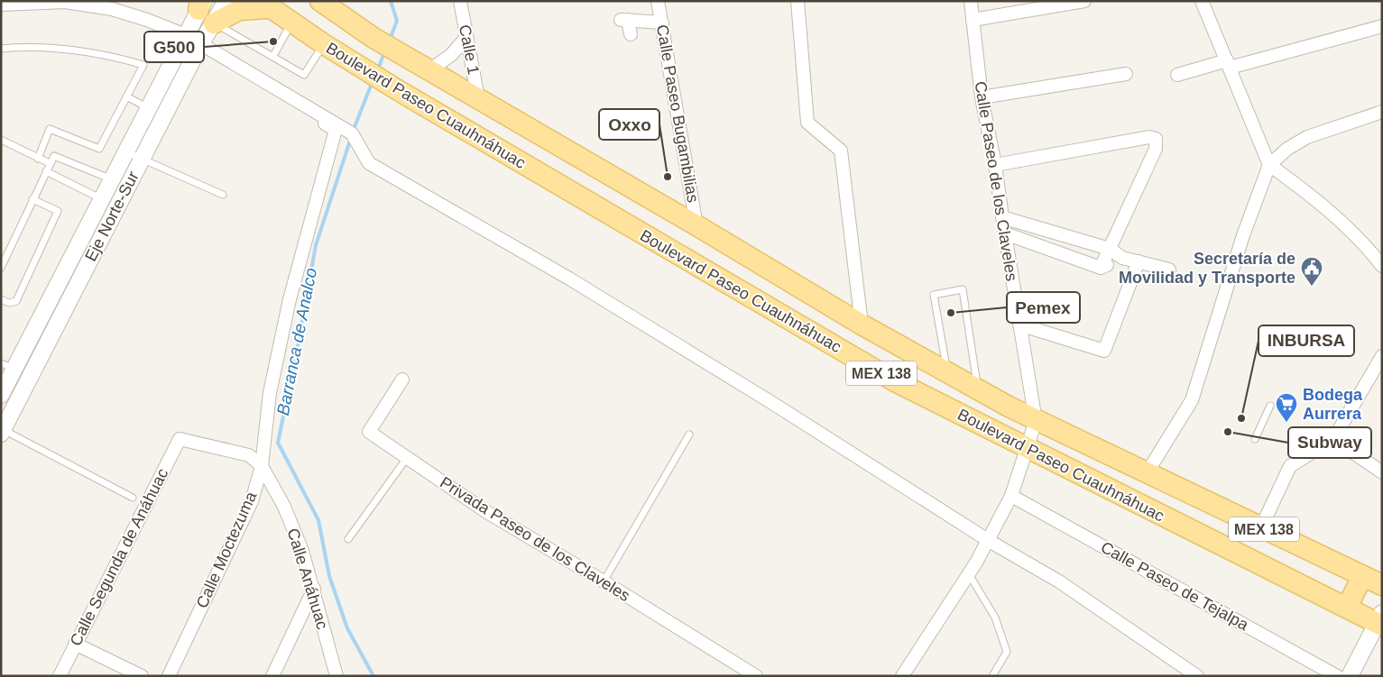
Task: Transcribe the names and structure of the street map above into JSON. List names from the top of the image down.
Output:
{
  "streets": {
    "main road": ["Boulevard Paseo Cuauhnáhuac", "MEX 138"],
    "street": [
      "Calle 1",
      "Calle Paseo Bugambilias",
      "Calle Paseo de los Claveles",
      "Eje Norte-Sur",
      "Privada Paseo de los Claveles",
      "Calle Moctezuma",
      "Calle Segunda de Anáhuac",
      "Calle Anáhuac",
      "Calle Paseo de Tejalpa"
    ]
  },
  "crossings": [
    ["Calle 1", "Boulevard Paseo Cuauhnáhuac"],
    ["Boulevard Paseo Cuauhnáhuac", "Calle Paseo Bugambilias"],
    ["Boulevard Paseo Cuauhnáhuac", "Calle Paseo de los Claveles"],
    ["Calle Paseo de los Claveles", "Calle Paseo de Tejalpa"],
    ["Eje Norte-Sur", "Calle Moctezuma"],
    ["Calle Moctezuma", "Calle Anáhuac"],
    ["Calle Segunda de Anáhuac", "Calle Anáhuac"]
  ],
  "water": ["Barranca de Analco"],
  "places": {
    "other": [
      "G500",
      "Oxxo",
      "Pemex",
      "INBURSA",
      "Subway"
    ],
    "public building": ["Secretaría de Movilidad y Transporte"],
    "supermarket": ["Bodega Aurrera"]
  }
}
